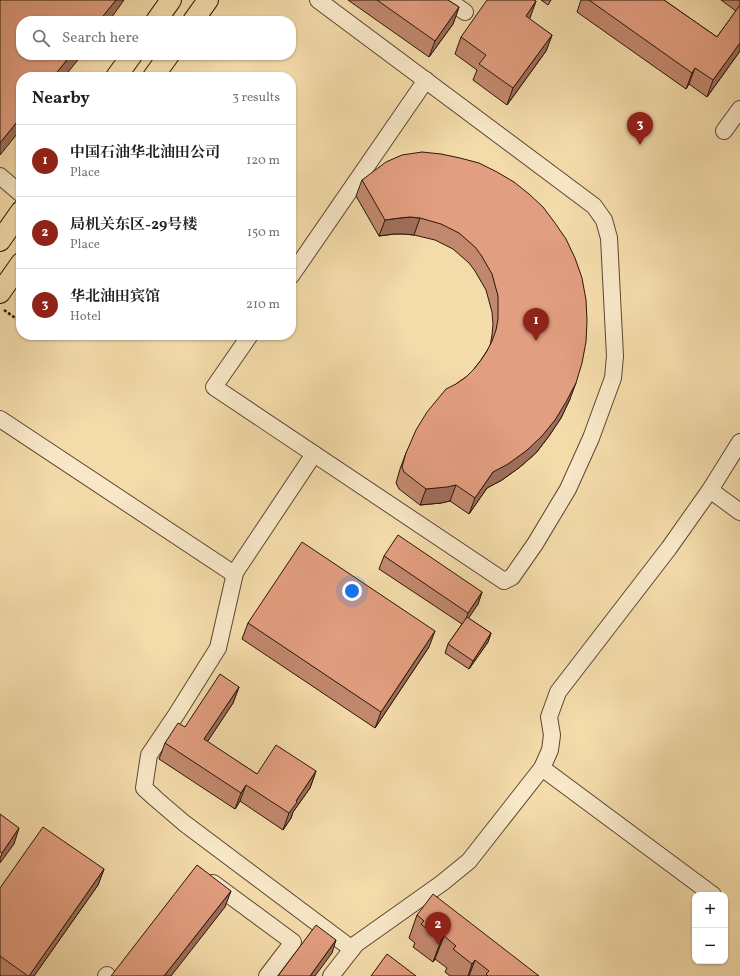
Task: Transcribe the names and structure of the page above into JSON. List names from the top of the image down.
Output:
{
  "page": {
    "search": "Search here",
    "heading": ["Nearby", "3 results"],
    "pins": ["3", "1", "2"],
    "list": [
      {
        "mark": "1",
        "name": "中国石油华北油田公司",
        "note": "Place",
        "value": "120 m"
      },
      {
        "mark": "2",
        "name": "局机关东区-29号楼",
        "note": "Place",
        "value": "150 m"
      },
      {
        "mark": "3",
        "name": "华北油田宾馆",
        "note": "Hotel",
        "value": "210 m"
      }
    ],
    "map_buttons": ["+", "−"]
  }
}
